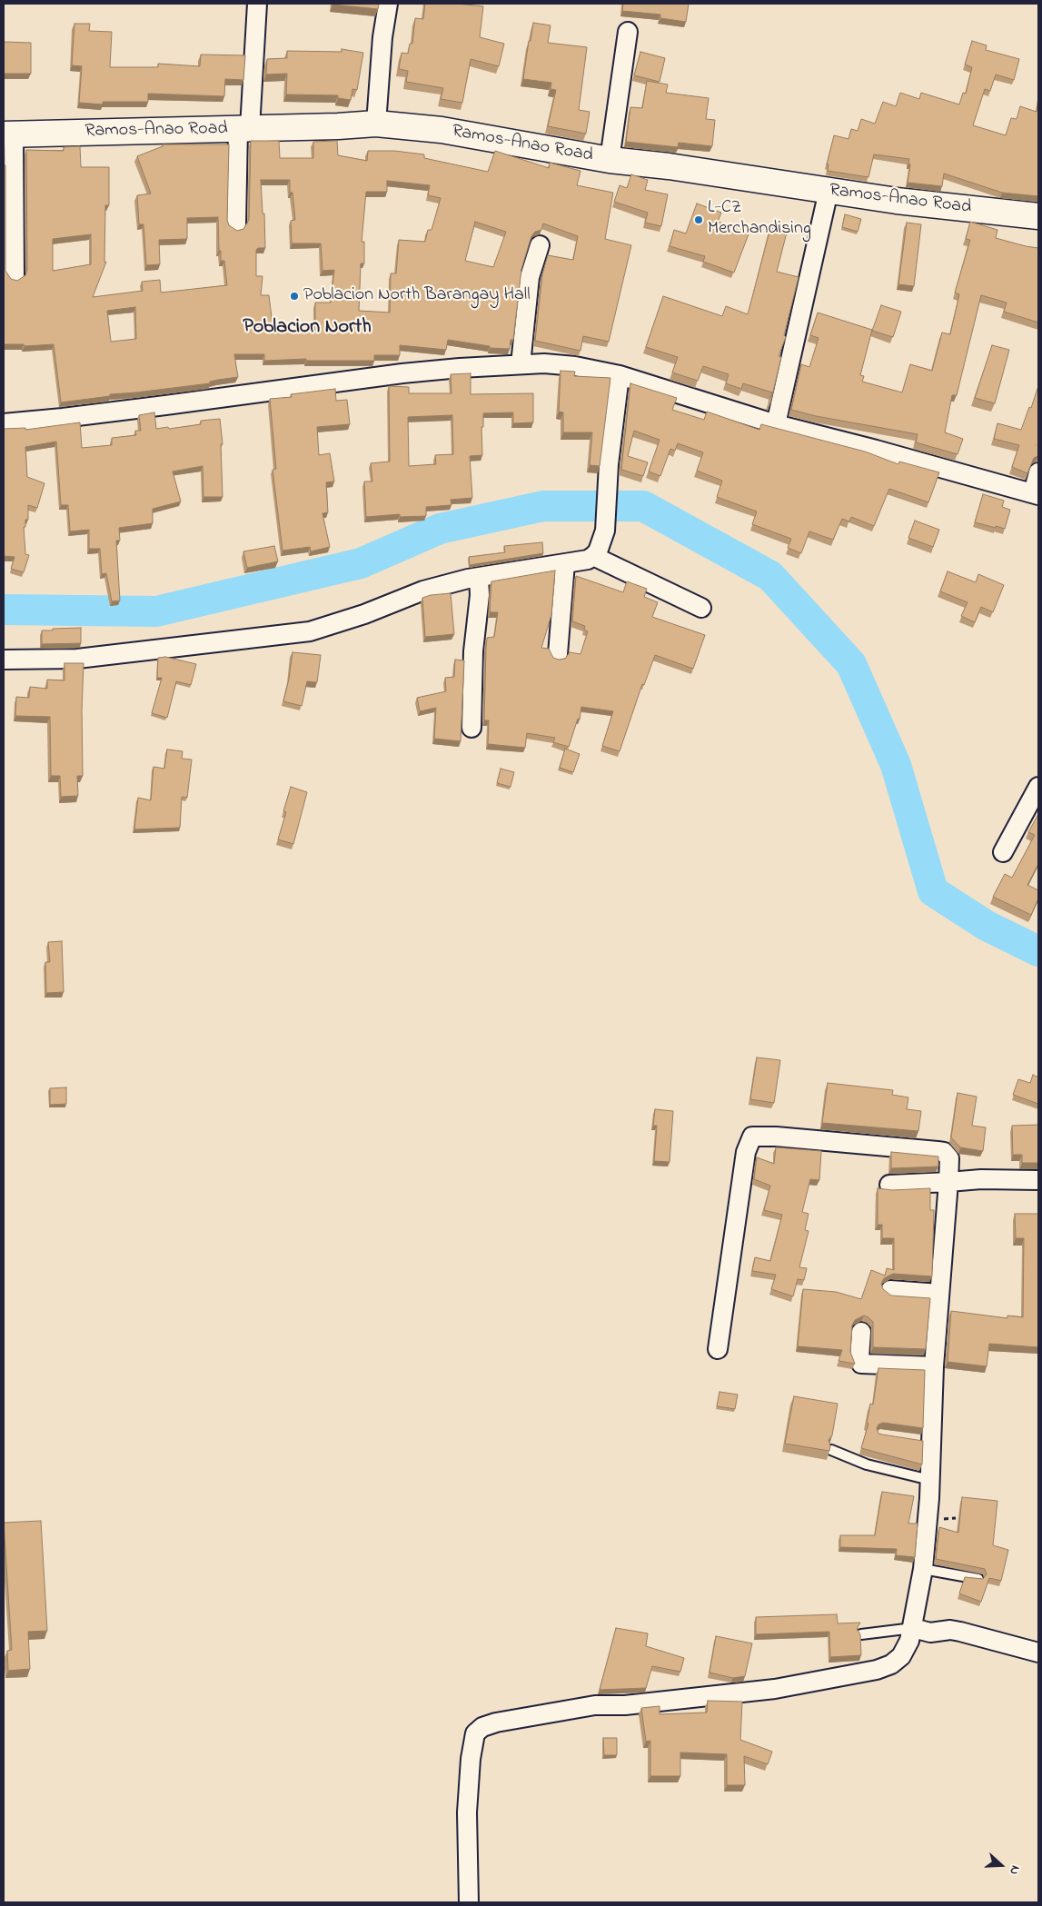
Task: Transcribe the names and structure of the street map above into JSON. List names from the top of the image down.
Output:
{
  "streets": {
    "main road": ["Ramos-Anao Road"]
  },
  "districts": ["Poblacion North"],
  "places": ["L-CZ Merchandising", "Poblacion North Barangay Hall"],
  "north": "right"
}
